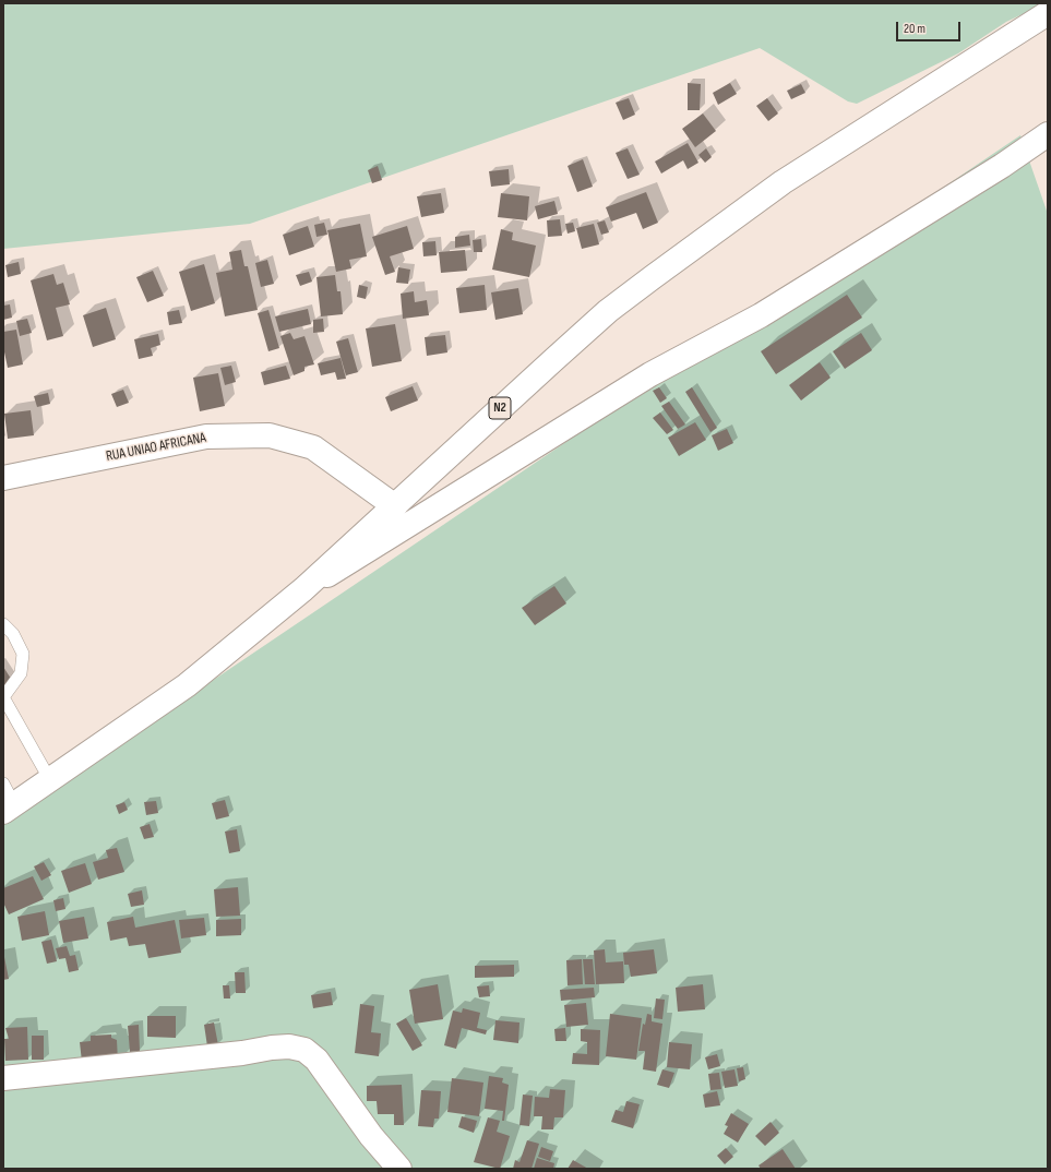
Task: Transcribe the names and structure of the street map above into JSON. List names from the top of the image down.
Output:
{
  "streets": {
    "main road": ["N2", "RUA UNIAO AFRICANA"]
  },
  "crossings": [
    ["N2", "RUA UNIAO AFRICANA"]
  ],
  "scale_bar": "20 m"
}
